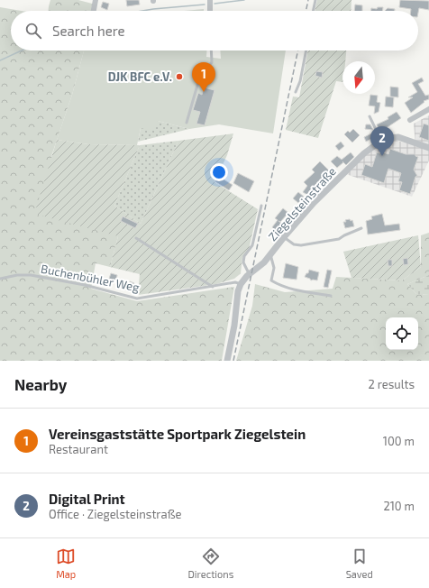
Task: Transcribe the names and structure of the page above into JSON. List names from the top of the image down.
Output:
{
  "streets": {
    "street": ["Ziegelsteinstraße"],
    "lane": ["Buchenbühler Weg"]
  },
  "crossings": [
    ["Ziegelsteinstraße", "Buchenbühler Weg"]
  ],
  "places": ["DJK BFC e.V."],
  "north": "bottom",
  "page": {
    "search": "Search here",
    "pins": ["1", "2"],
    "heading": ["Nearby", "2 results"],
    "list": [
      {
        "mark": "1",
        "name": "Vereinsgaststätte Sportpark Ziegelstein",
        "note": "Restaurant",
        "value": "100 m"
      },
      {
        "mark": "2",
        "name": "Digital Print",
        "note": "Office · Ziegelsteinstraße",
        "value": "210 m"
      }
    ],
    "nav": ["Map", "Directions", "Saved"]
  }
}
